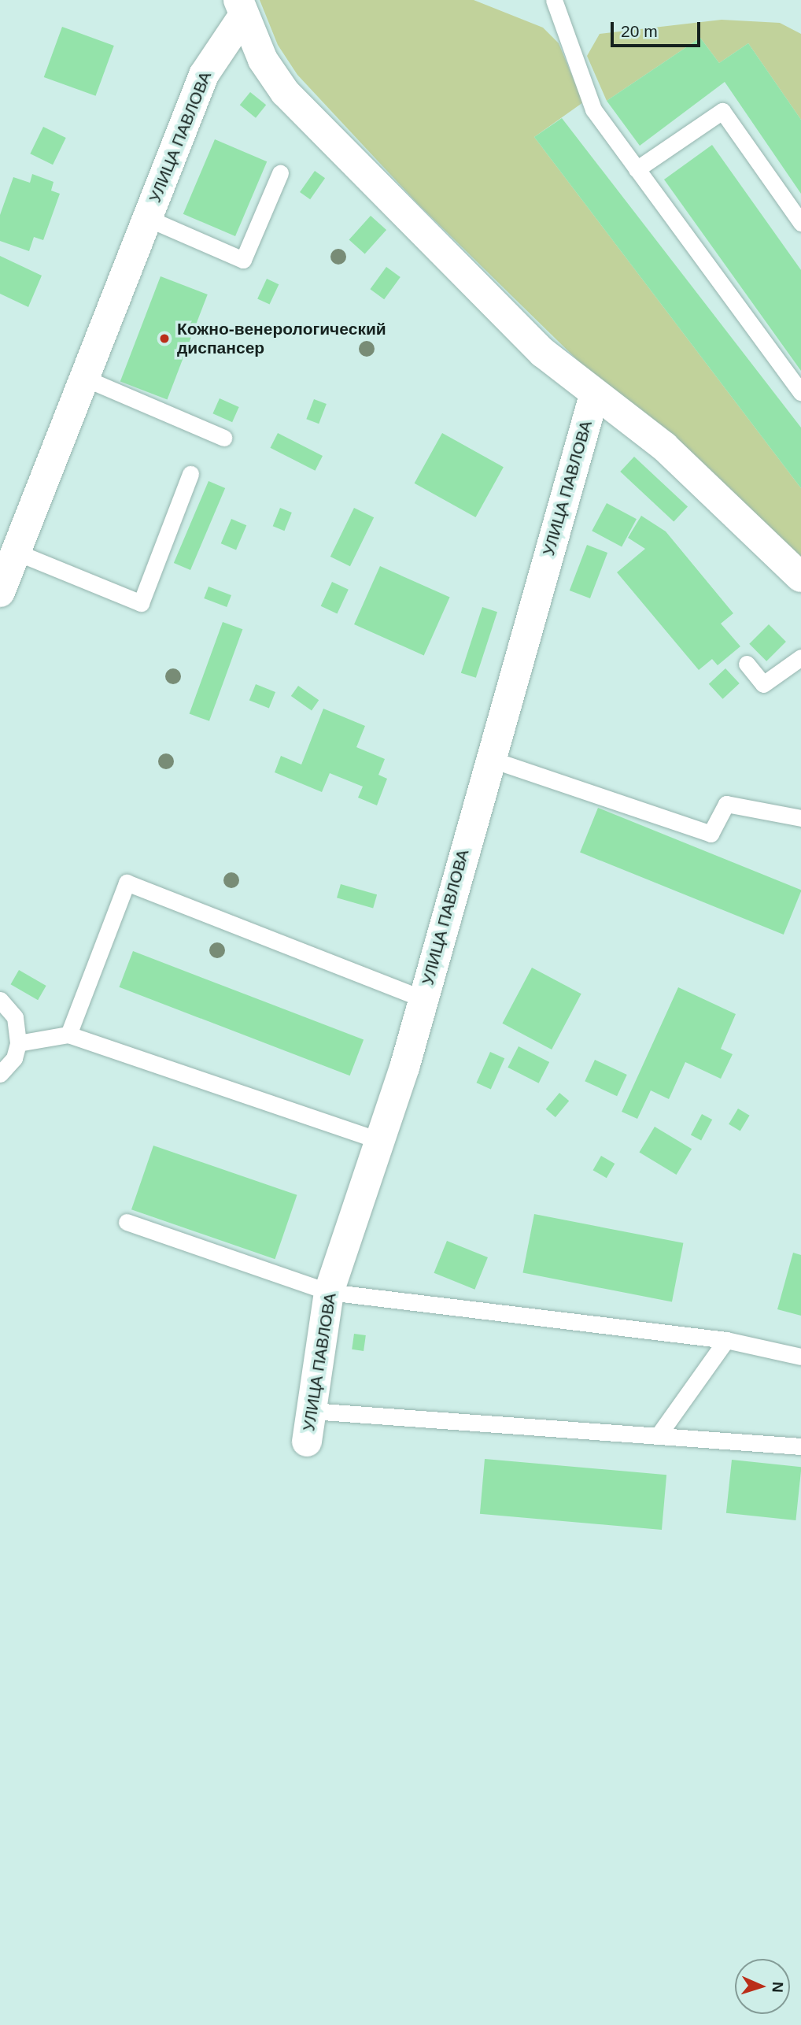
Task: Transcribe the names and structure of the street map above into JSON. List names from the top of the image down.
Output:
{
  "streets": {
    "street": ["УЛИЦА ПАВЛОВА"]
  },
  "places": ["Кожно-венерологический диспансер"],
  "scale_bar": "20 m",
  "north": "right"
}
